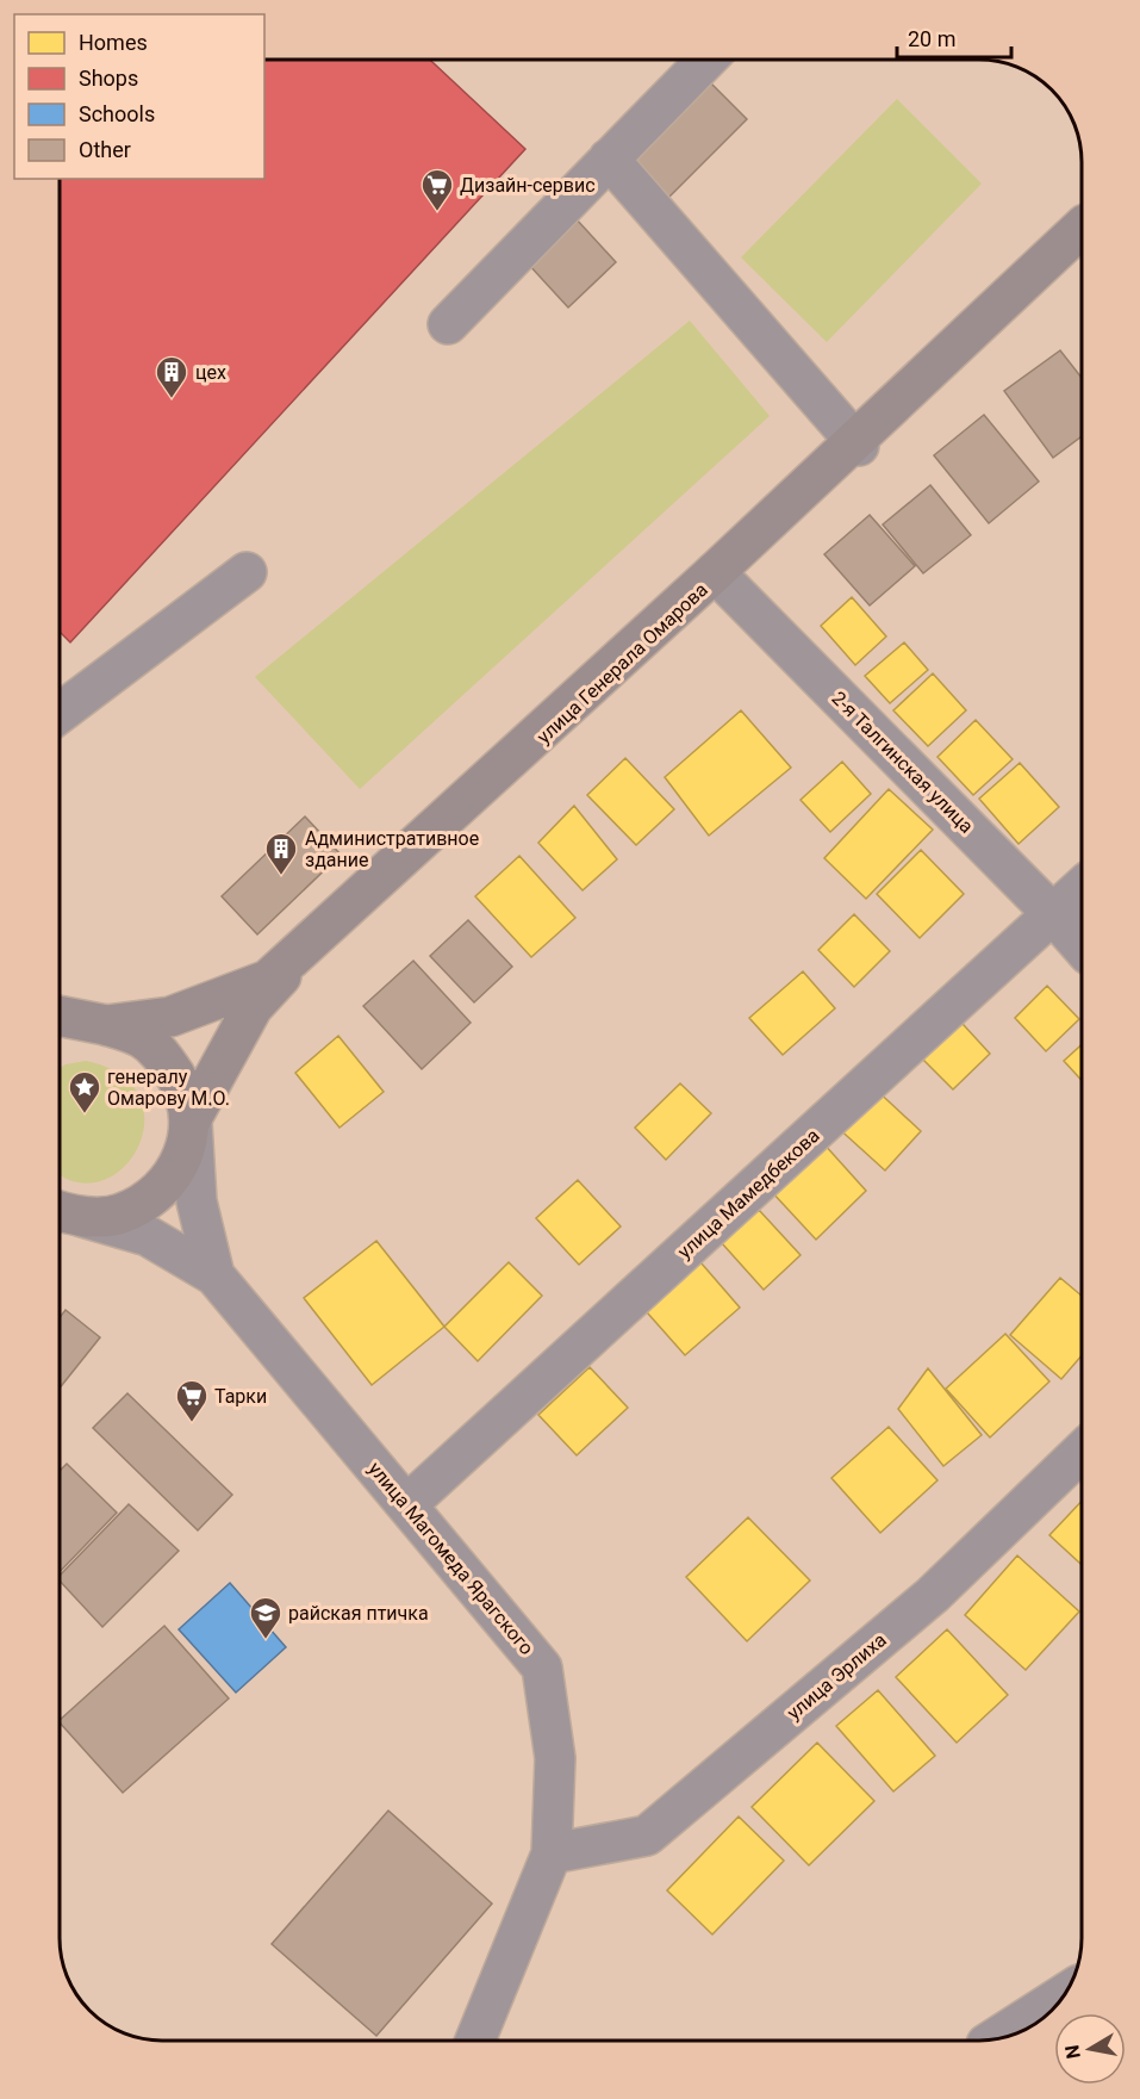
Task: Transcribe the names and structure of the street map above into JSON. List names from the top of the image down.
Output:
{
  "streets": {
    "main road": ["улица Генерала Омарова"],
    "street": [
      "2-я Талгинская улица",
      "улица Мамедбекова",
      "улица Магомеда Ярагского",
      "улица Эрлиха"
    ]
  },
  "crossings": [
    ["улица Генерала Омарова", "2-я Талгинская улица"],
    ["2-я Талгинская улица", "улица Мамедбекова"],
    ["улица Мамедбекова", "улица Магомеда Ярагского"],
    ["улица Магомеда Ярагского", "улица Эрлиха"]
  ],
  "places": {
    "supermarket": ["Дизайн-сервис", "Тарки"],
    "building": ["цех", "Административное здание"],
    "place": ["генералу Омарову М.О."],
    "school or university": ["райская птичка"]
  },
  "legend": [
    "Homes",
    "Shops",
    "Schools",
    "Other"
  ],
  "scale_bar": "20 m",
  "north": "left"
}
